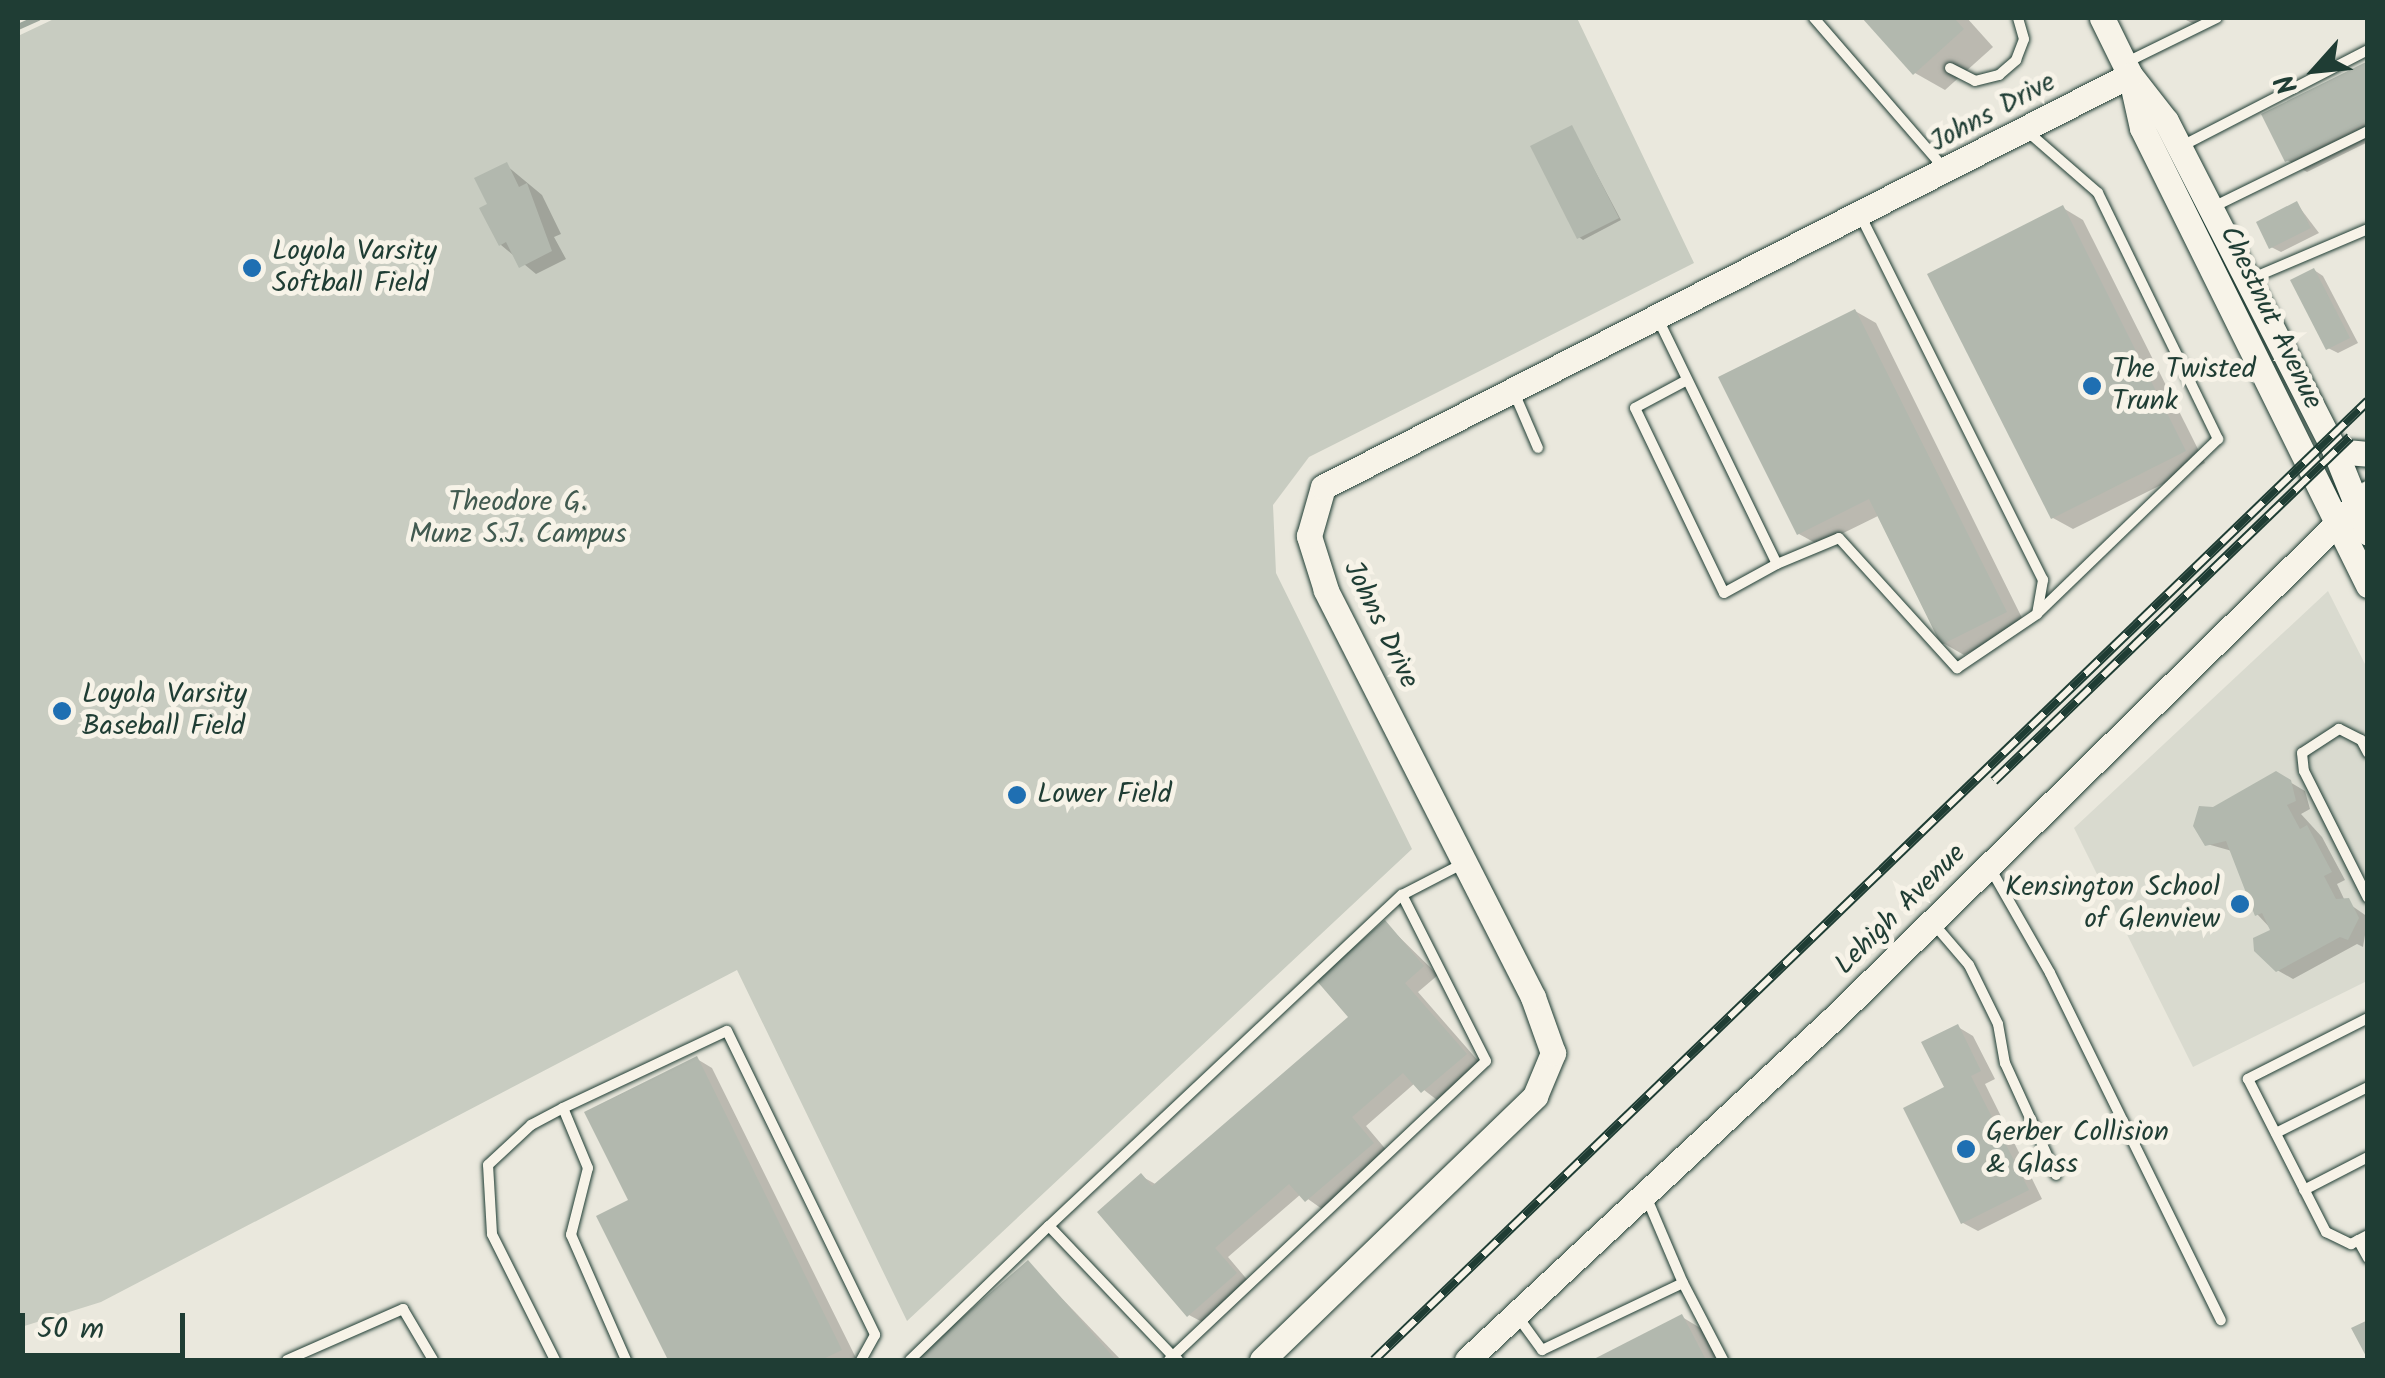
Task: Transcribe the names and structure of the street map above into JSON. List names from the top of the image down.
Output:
{
  "streets": {
    "street": ["Johns Drive", "Chestnut Avenue", "Lehigh Avenue"]
  },
  "crossings": [
    ["Johns Drive", "Chestnut Avenue"],
    ["Chestnut Avenue", "Lehigh Avenue"]
  ],
  "parks": ["Theodore G. Munz S.J. Campus"],
  "places": [
    "Loyola Varsity Softball Field",
    "The Twisted Trunk",
    "Loyola Varsity Baseball Field",
    "Lower Field",
    "Kensington School of Glenview",
    "Gerber Collision & Glass"
  ],
  "scale_bar": "50 m",
  "north": "bottom left"
}
